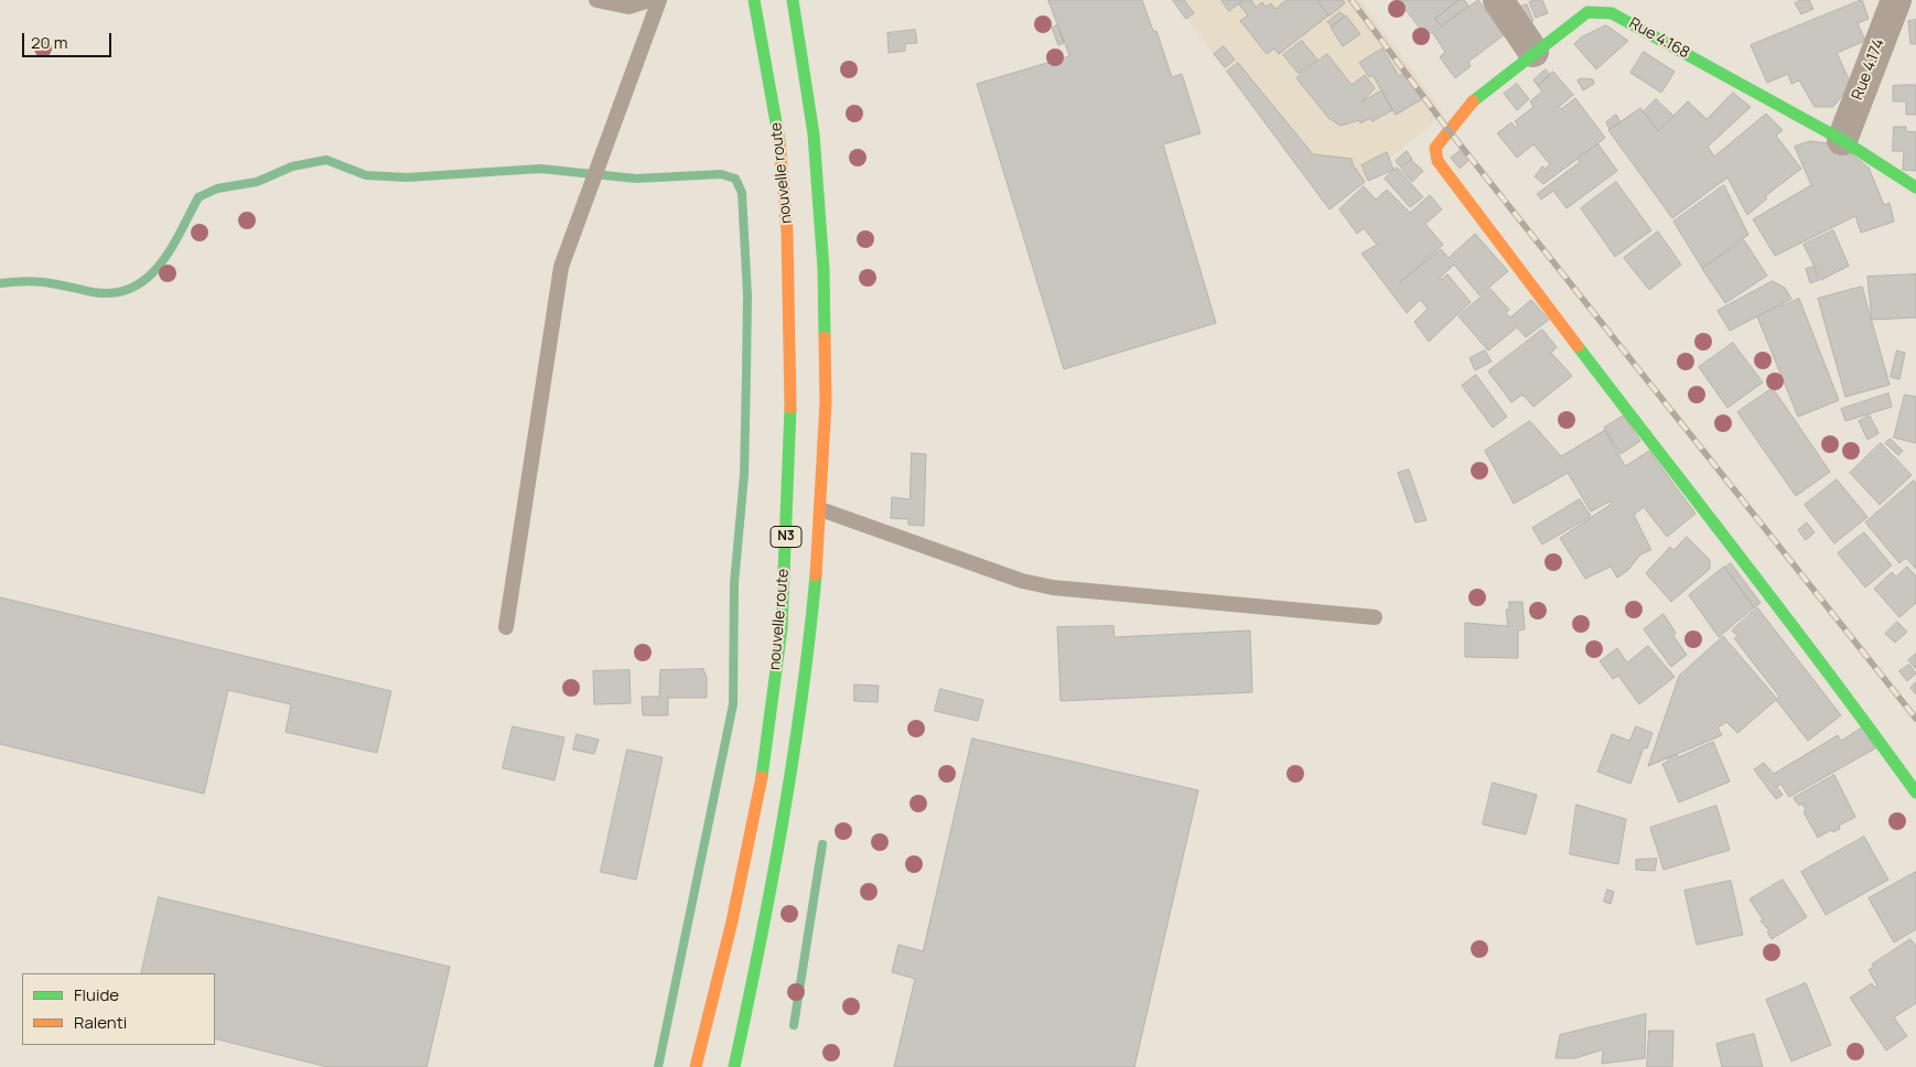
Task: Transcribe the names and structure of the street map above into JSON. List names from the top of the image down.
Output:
{
  "streets": {
    "main road": ["Rue 4.168", "nouvelle route", "N3"],
    "street": ["Rue 4.174"]
  },
  "crossings": [
    ["Rue 4.168", "Rue 4.174"]
  ],
  "legend": ["Fluide", "Ralenti"],
  "scale_bar": "20 m"
}
